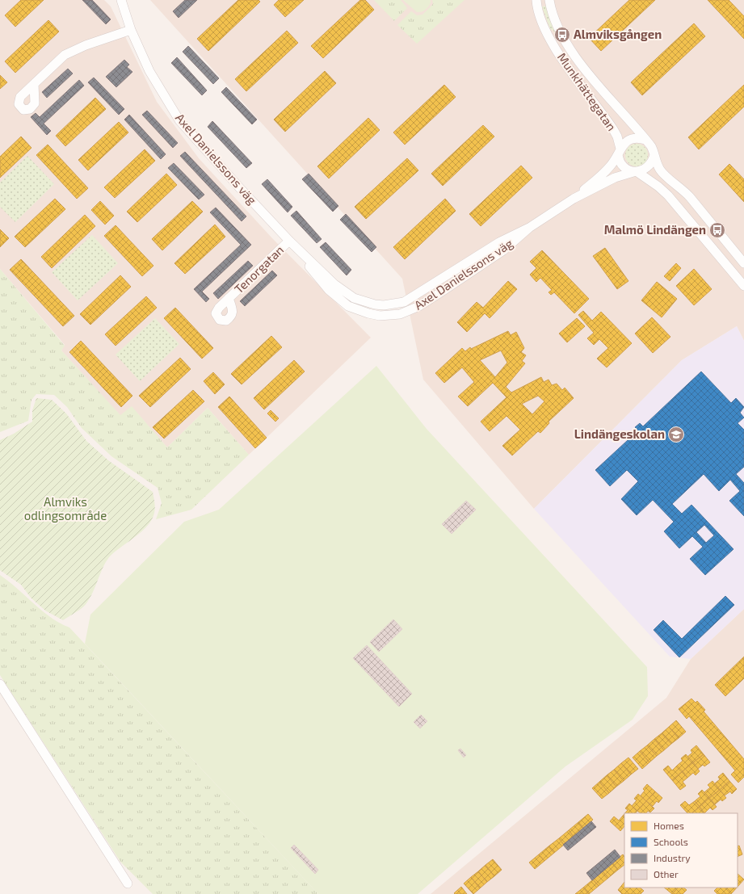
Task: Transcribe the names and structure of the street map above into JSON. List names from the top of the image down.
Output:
{
  "streets": {
    "street": ["Munkhättegatan", "Axel Danielssons väg", "Tenorgatan"]
  },
  "crossings": [
    ["Munkhättegatan", "Axel Danielssons väg"],
    ["Axel Danielssons väg", "Tenorgatan"]
  ],
  "parks": ["Almviks odlingsområde"],
  "places": {
    "bus stop": ["Almviksgången", "Malmö Lindängen"],
    "school or university": ["Lindängeskolan"]
  },
  "legend": [
    "Homes",
    "Schools",
    "Industry",
    "Other"
  ]
}
